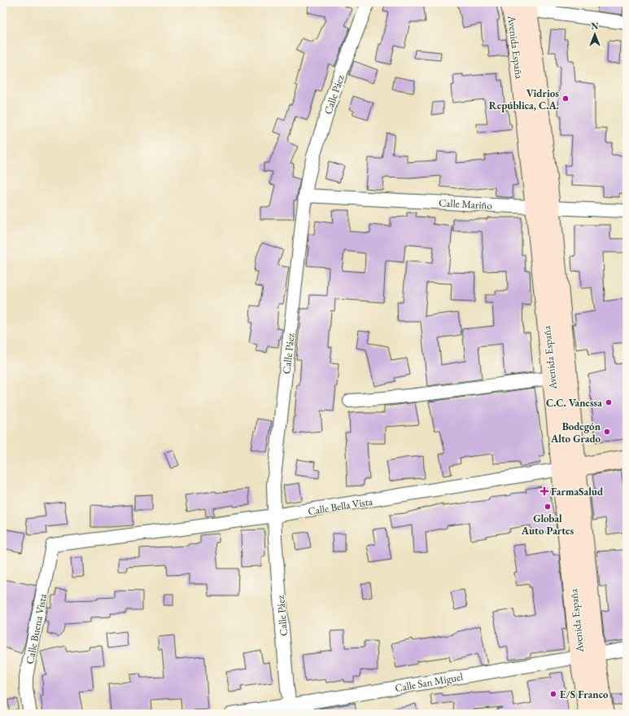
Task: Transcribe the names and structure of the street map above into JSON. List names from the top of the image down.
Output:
{
  "streets": {
    "main road": ["Avenida España", "Calle Bella Vista"],
    "street": [
      "Calle Páez",
      "Calle Mariño",
      "Calle Buena Vista",
      "Calle San Miguel"
    ]
  },
  "crossings": [
    ["Avenida España", "Calle Mariño"],
    ["Avenida España", "Calle Bella Vista"],
    ["Avenida España", "Calle San Miguel"],
    ["Calle Páez", "Calle Mariño"],
    ["Calle Páez", "Calle Bella Vista"],
    ["Calle Páez", "Calle San Miguel"],
    ["Calle Bella Vista", "Calle Buena Vista"]
  ],
  "places": {
    "other": [
      "Vidrios República, C.A.",
      "C.C. Vanessa",
      "Bodegón Alto Grado",
      "Global Auto Partes",
      "E/S Franco"
    ],
    "health": ["FarmaSalud"]
  },
  "north": "top"
}
